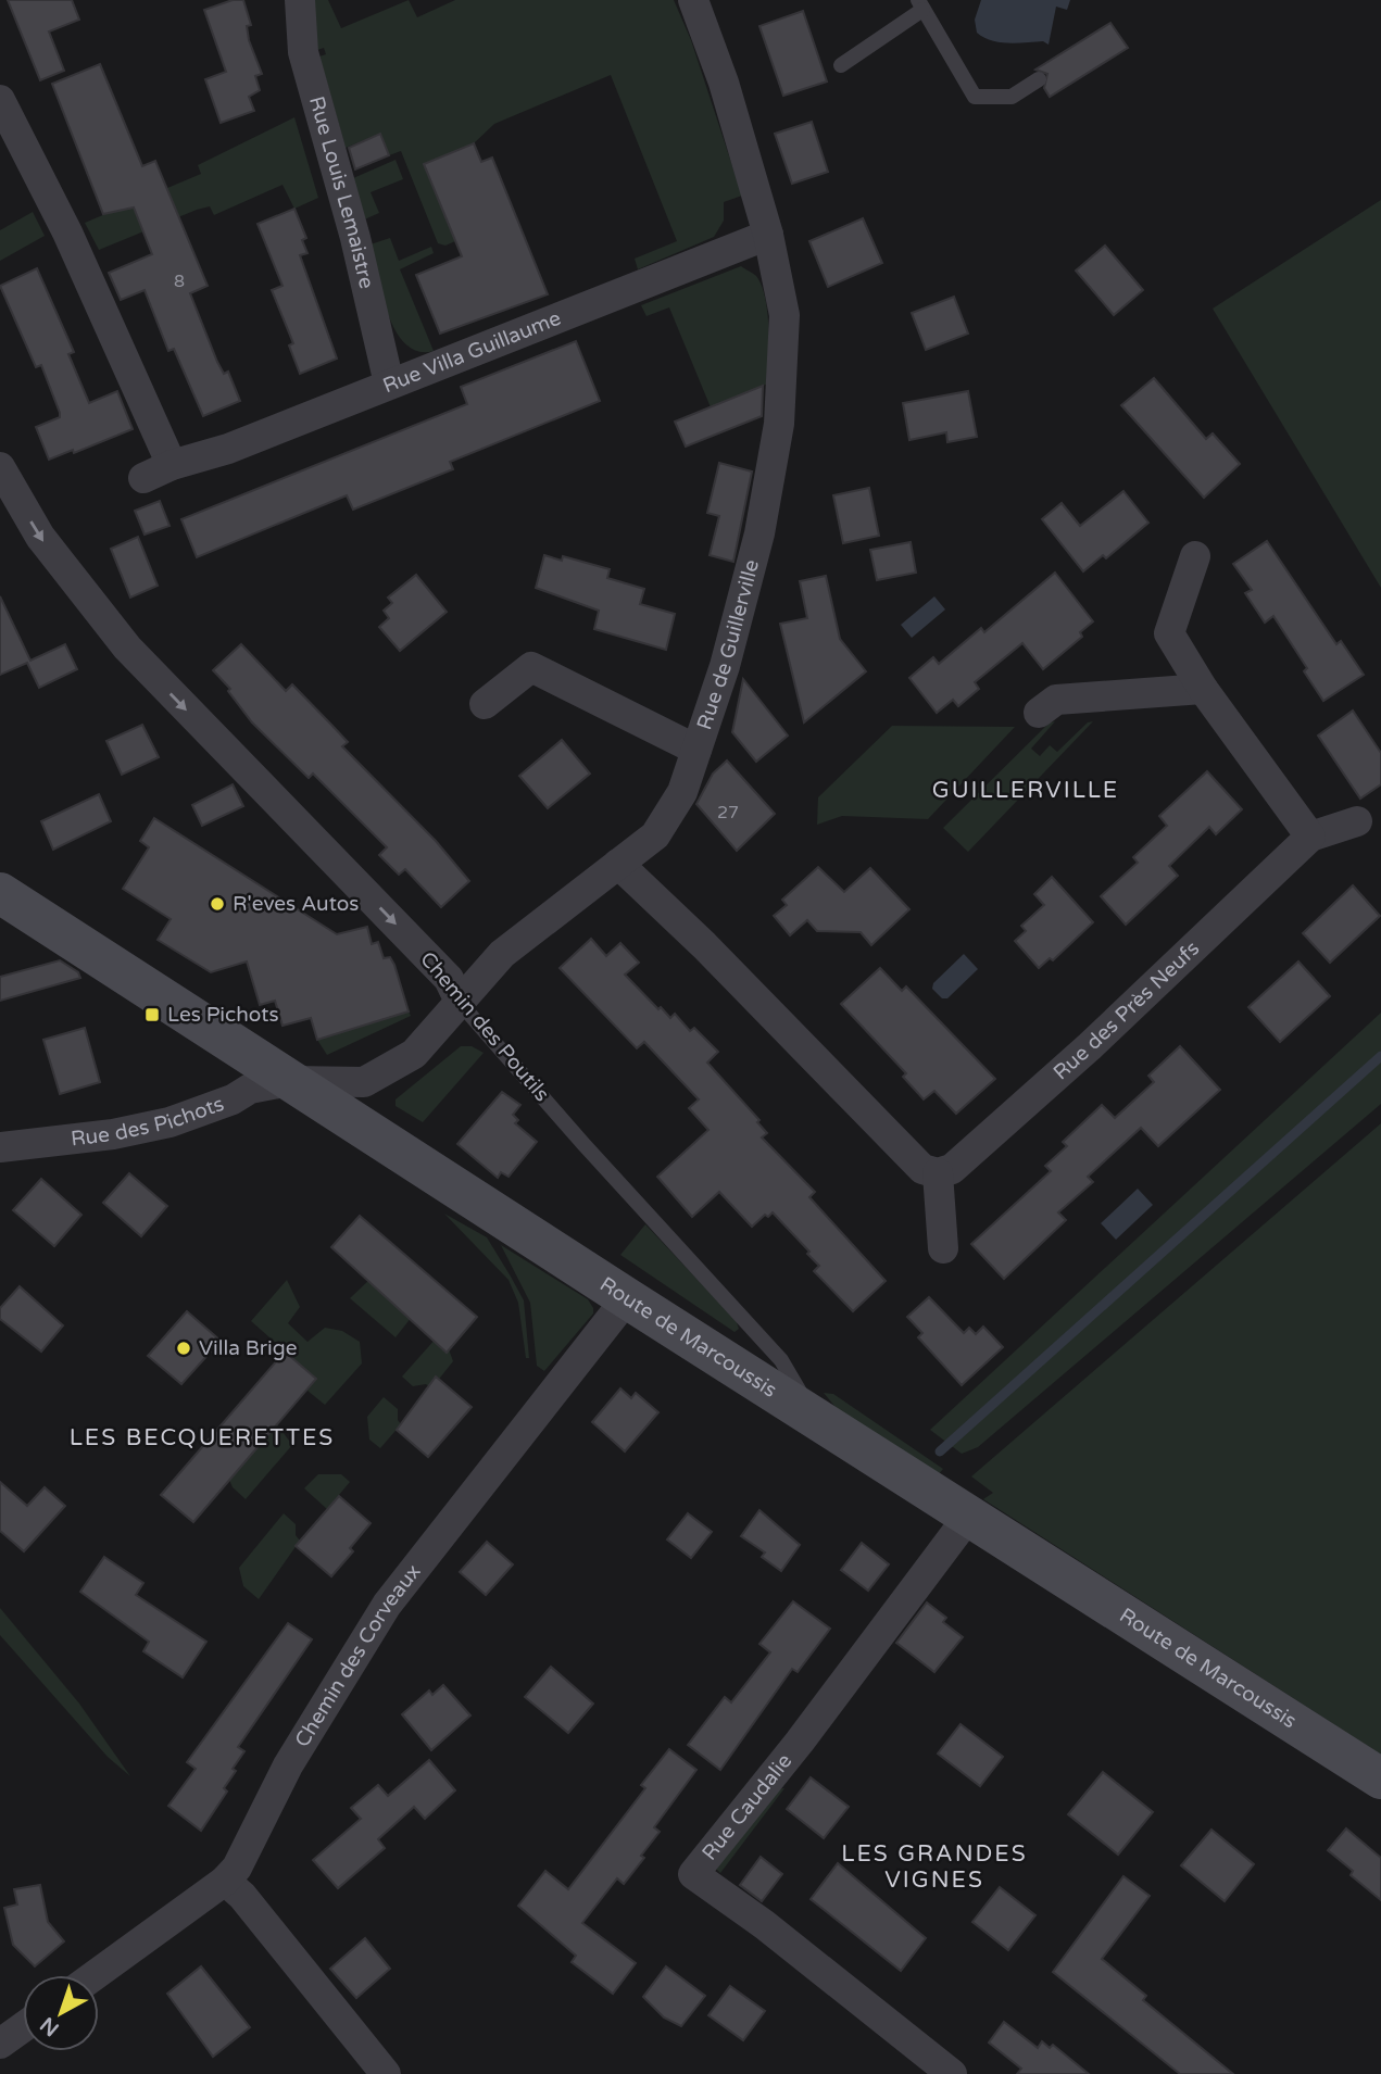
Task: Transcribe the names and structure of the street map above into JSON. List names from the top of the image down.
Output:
{
  "streets": {
    "main road": ["Route de Marcoussis"],
    "street": [
      "Rue Louis Lemaistre",
      "Rue Villa Guillaume",
      "Rue de Guillerville",
      "Rue des Près Neufs",
      "Chemin des Poutils",
      "Rue des Pichots",
      "Chemin des Corveaux",
      "Rue Caudalie"
    ]
  },
  "crossings": [
    ["Rue Louis Lemaistre", "Rue Villa Guillaume"],
    ["Rue Villa Guillaume", "Rue de Guillerville"],
    ["Rue de Guillerville", "Chemin des Poutils"],
    ["Rue de Guillerville", "Rue des Pichots"],
    ["Rue de Guillerville", "Route de Marcoussis"],
    ["Chemin des Poutils", "Route de Marcoussis"],
    ["Rue des Pichots", "Route de Marcoussis"],
    ["Route de Marcoussis", "Chemin des Corveaux"],
    ["Route de Marcoussis", "Rue Caudalie"]
  ],
  "one_way": ["Chemin des Poutils"],
  "districts": ["GUILLERVILLE", "LES BECQUERETTES", "LES GRANDES VIGNES"],
  "places": {
    "other": ["R'eves Autos", "Villa Brige"],
    "transit": ["Les Pichots"]
  },
  "house_numbers": ["8", "27"],
  "north": "bottom left"
}
